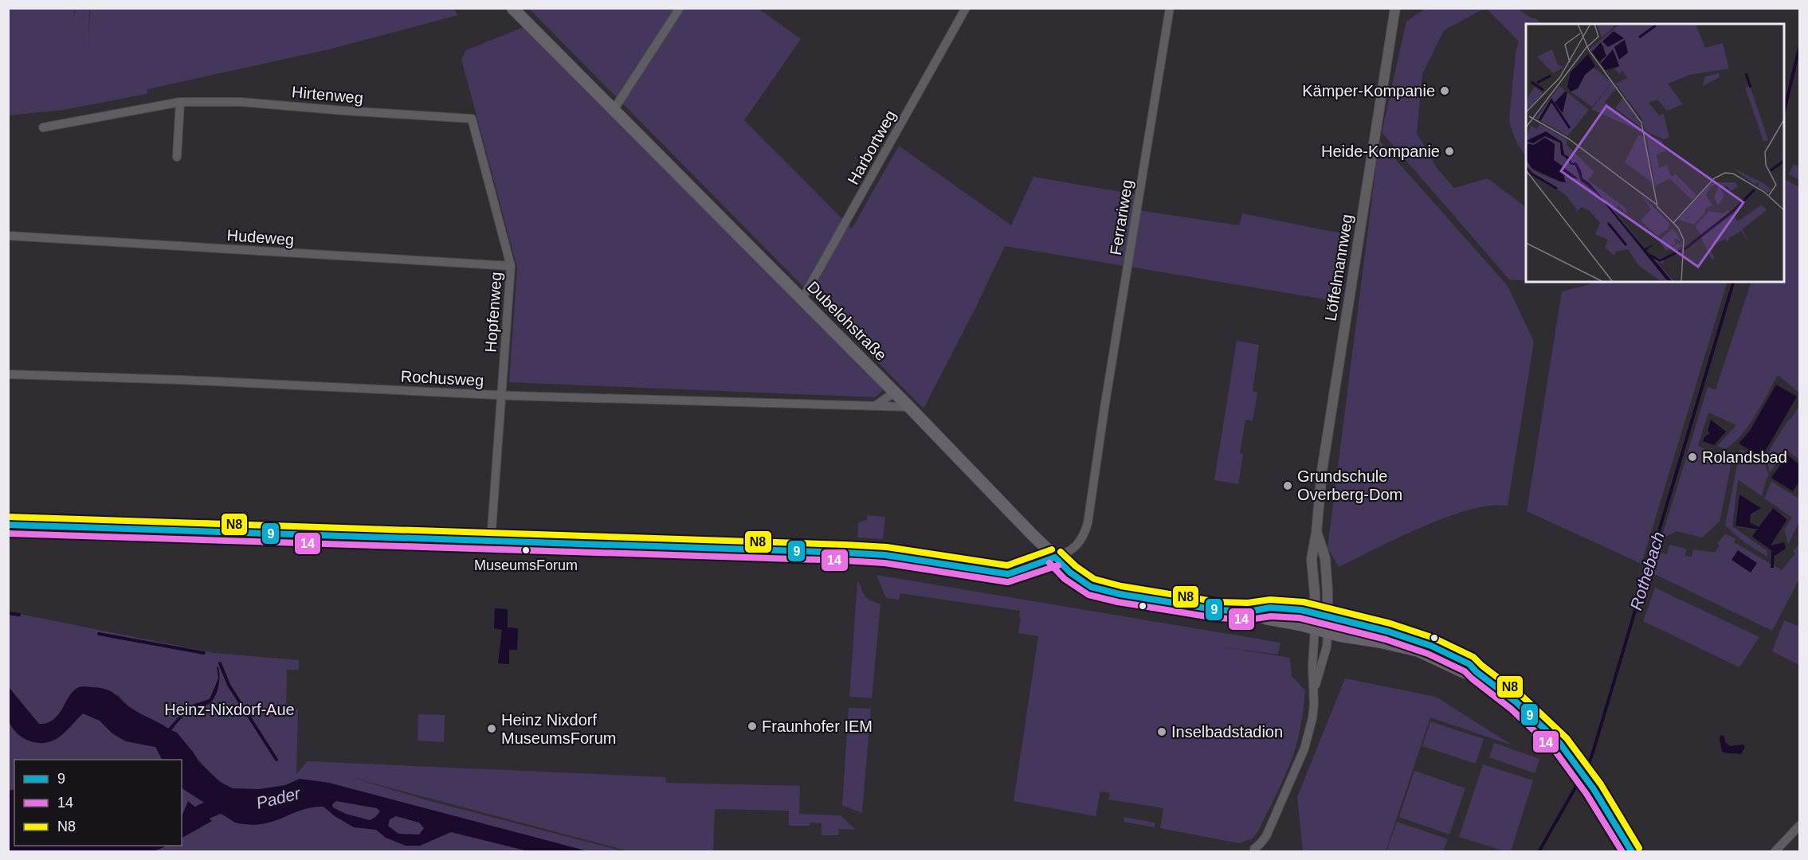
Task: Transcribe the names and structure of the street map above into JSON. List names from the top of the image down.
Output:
{
  "streets": {
    "main road": ["Dubelohstraße"],
    "street": [
      "Hirtenweg",
      "Harbortweg",
      "Ferrariweg",
      "Hudeweg",
      "Löffelmannweg",
      "Hopfenweg",
      "Rochusweg"
    ]
  },
  "crossings": [
    ["Hirtenweg", "Hopfenweg"],
    ["Harbortweg", "Dubelohstraße"],
    ["Ferrariweg", "Dubelohstraße"],
    ["Hudeweg", "Hopfenweg"],
    ["Hopfenweg", "Rochusweg"],
    ["Dubelohstraße", "Rochusweg"]
  ],
  "water": ["Rothebach", "Pader"],
  "parks": ["Heinz-Nixdorf-Aue"],
  "places": [
    "Kämper-Kompanie",
    "Heide-Kompanie",
    "Rolandsbad",
    "Grundschule Overberg-Dom",
    "MuseumsForum",
    "Fraunhofer IEM",
    "Heinz Nixdorf MuseumsForum",
    "Inselbadstadion"
  ],
  "lines": ["transit line N8", "transit line 9", "transit line 14"],
  "legend": ["9", "14", "N8"]
}
